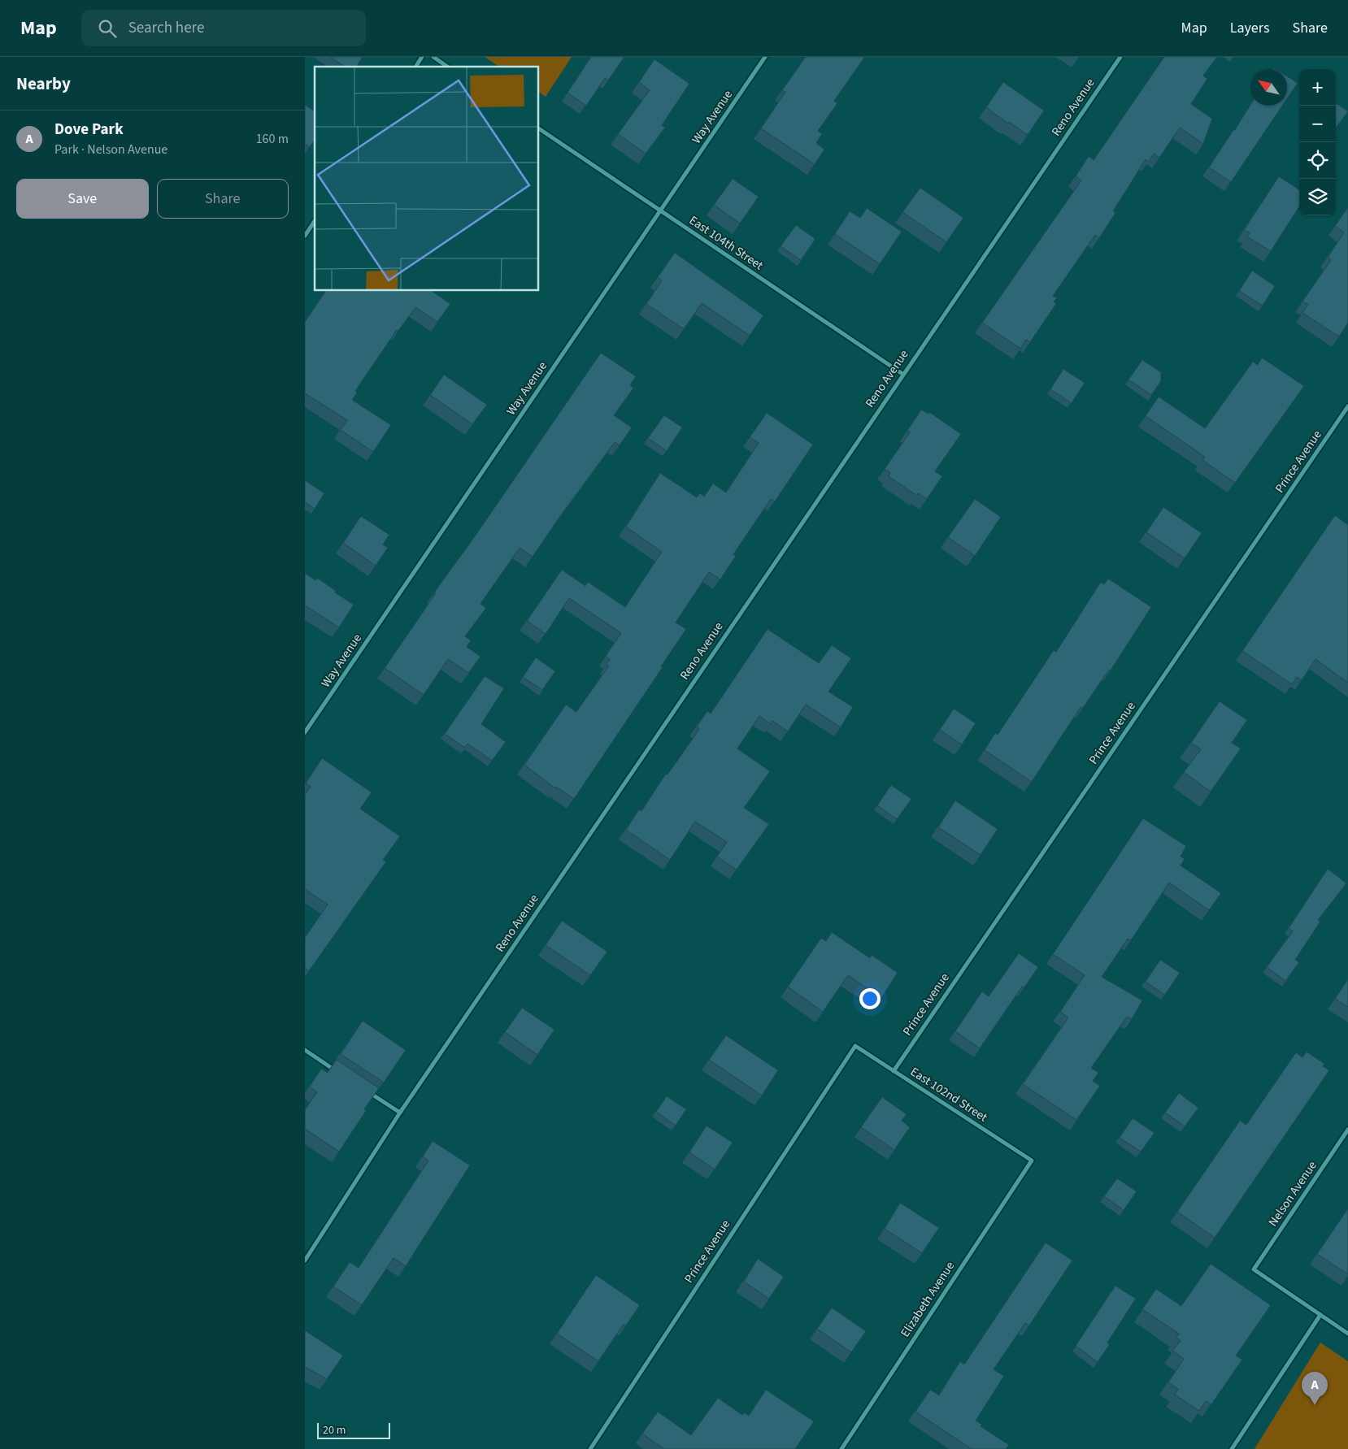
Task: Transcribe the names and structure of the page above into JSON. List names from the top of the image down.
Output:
{
  "streets": {
    "street": [
      "Reno Avenue",
      "Way Avenue",
      "East 104th Street",
      "Prince Avenue",
      "East 102nd Street",
      "Nelson Avenue",
      "Elizabeth Avenue"
    ]
  },
  "crossings": [
    ["Reno Avenue", "East 104th Street"],
    ["Way Avenue", "East 104th Street"],
    ["Prince Avenue", "East 102nd Street"],
    ["East 102nd Street", "Elizabeth Avenue"]
  ],
  "scale_bar": "20 m",
  "north": "top left",
  "page": {
    "header": "Map",
    "search": "Search here",
    "nav": ["Map", "Layers", "Share"],
    "heading": "Nearby",
    "map_buttons": ["+", "−"],
    "list": [
      {
        "mark": "A",
        "name": "Dove Park",
        "note": "Park · Nelson Avenue",
        "value": "160 m"
      }
    ],
    "buttons": ["Save", "Share"],
    "pins": "A",
    "scale": "20 m"
  }
}
